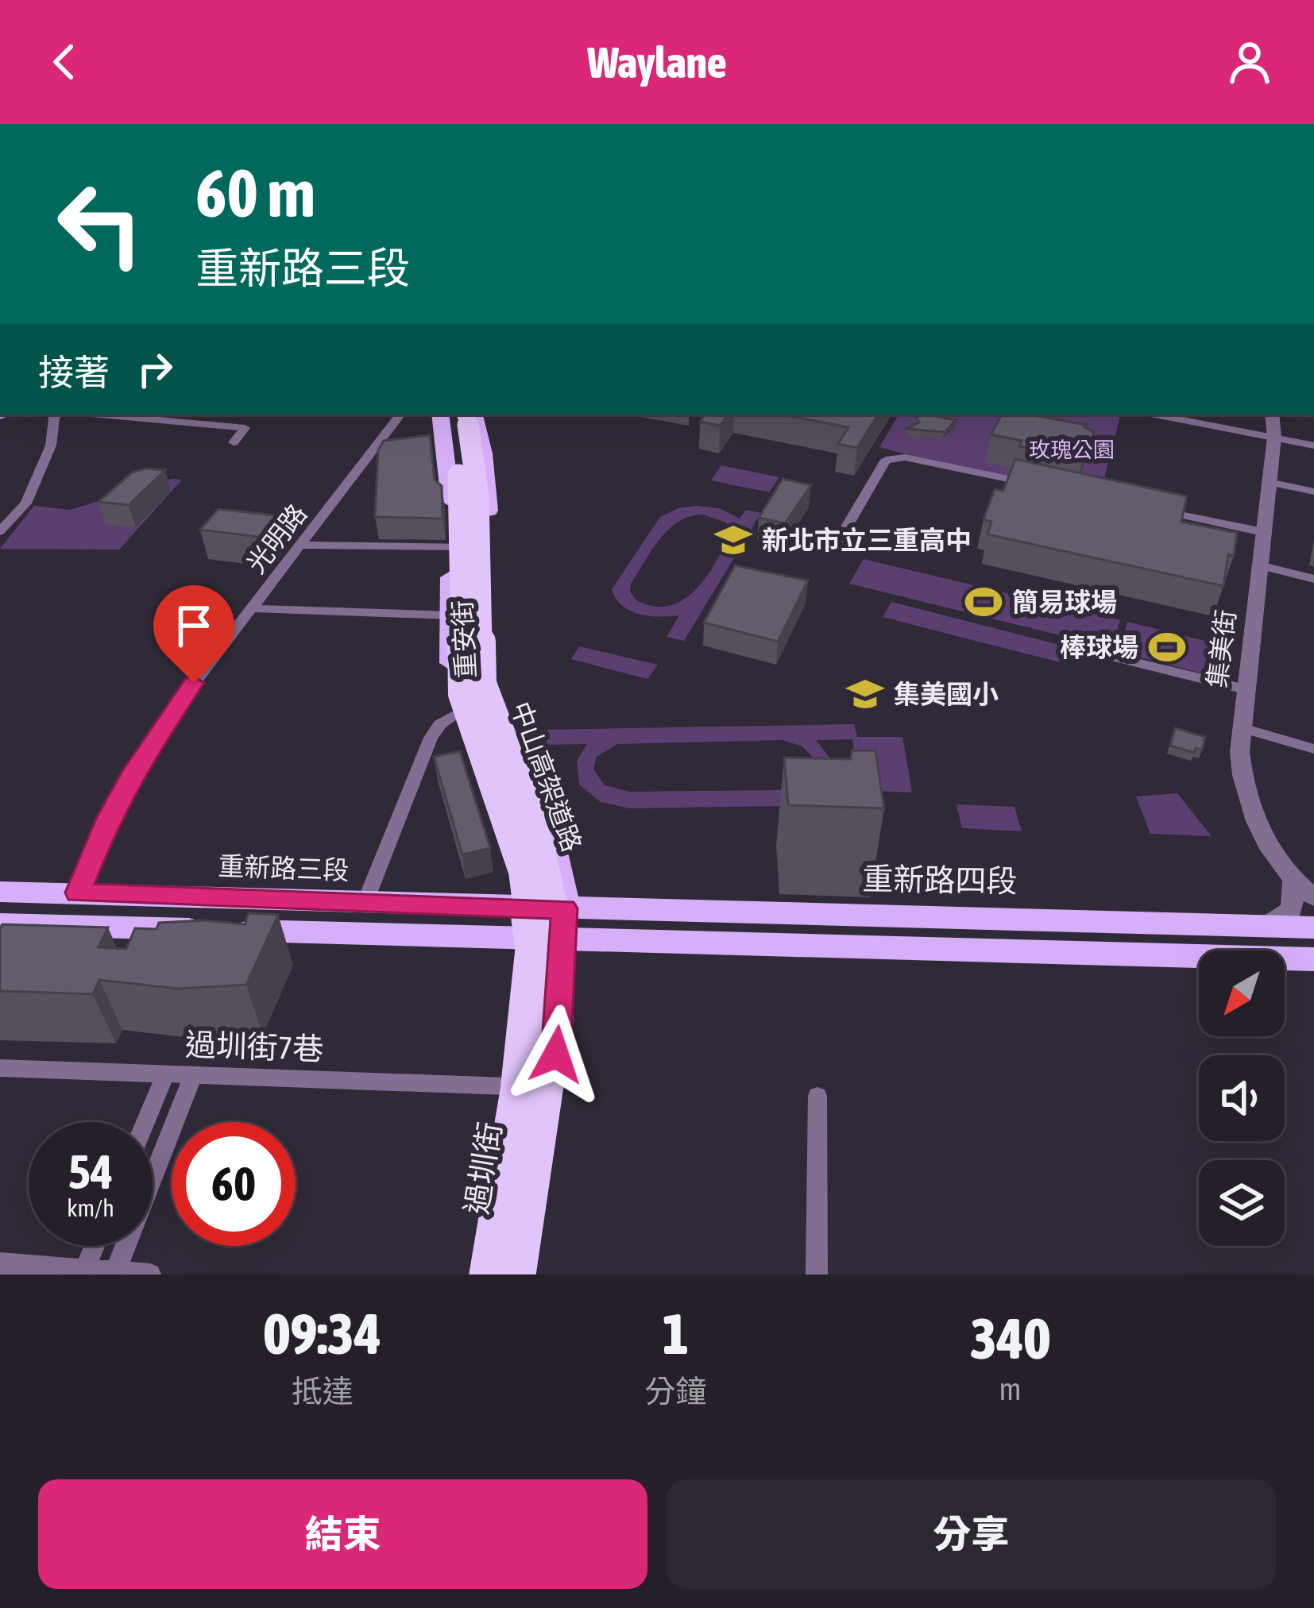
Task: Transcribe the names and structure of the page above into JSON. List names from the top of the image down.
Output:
{
  "streets": {
    "highway": ["中山高架道路"],
    "main road": [
      "重安街",
      "重新路三段",
      "重新路四段",
      "過圳街"
    ],
    "street": ["光明路", "集美街", "過圳街7巷"]
  },
  "crossings": [
    ["光明路", "重新路三段"],
    ["重安街", "重新路三段"],
    ["重安街", "重新路四段"],
    ["重安街", "過圳街"],
    ["重新路三段", "重新路四段"],
    ["重新路三段", "過圳街"],
    ["重新路四段", "過圳街"]
  ],
  "parks": ["玫瑰公園"],
  "places": {
    "school or university": ["新北市立三重高中", "集美國小"],
    "sports": ["簡易球場", "棒球場"]
  },
  "north": "bottom left",
  "page": {
    "header": "Waylane",
    "turn": ["60 m", "重新路三段"],
    "then": "接著",
    "speed": "54 km/h",
    "limit": "60",
    "eta": [
      "09:34",
      "抵達",
      "1",
      "分鐘",
      "340",
      "m"
    ],
    "buttons": ["結束", "分享"]
  }
}
